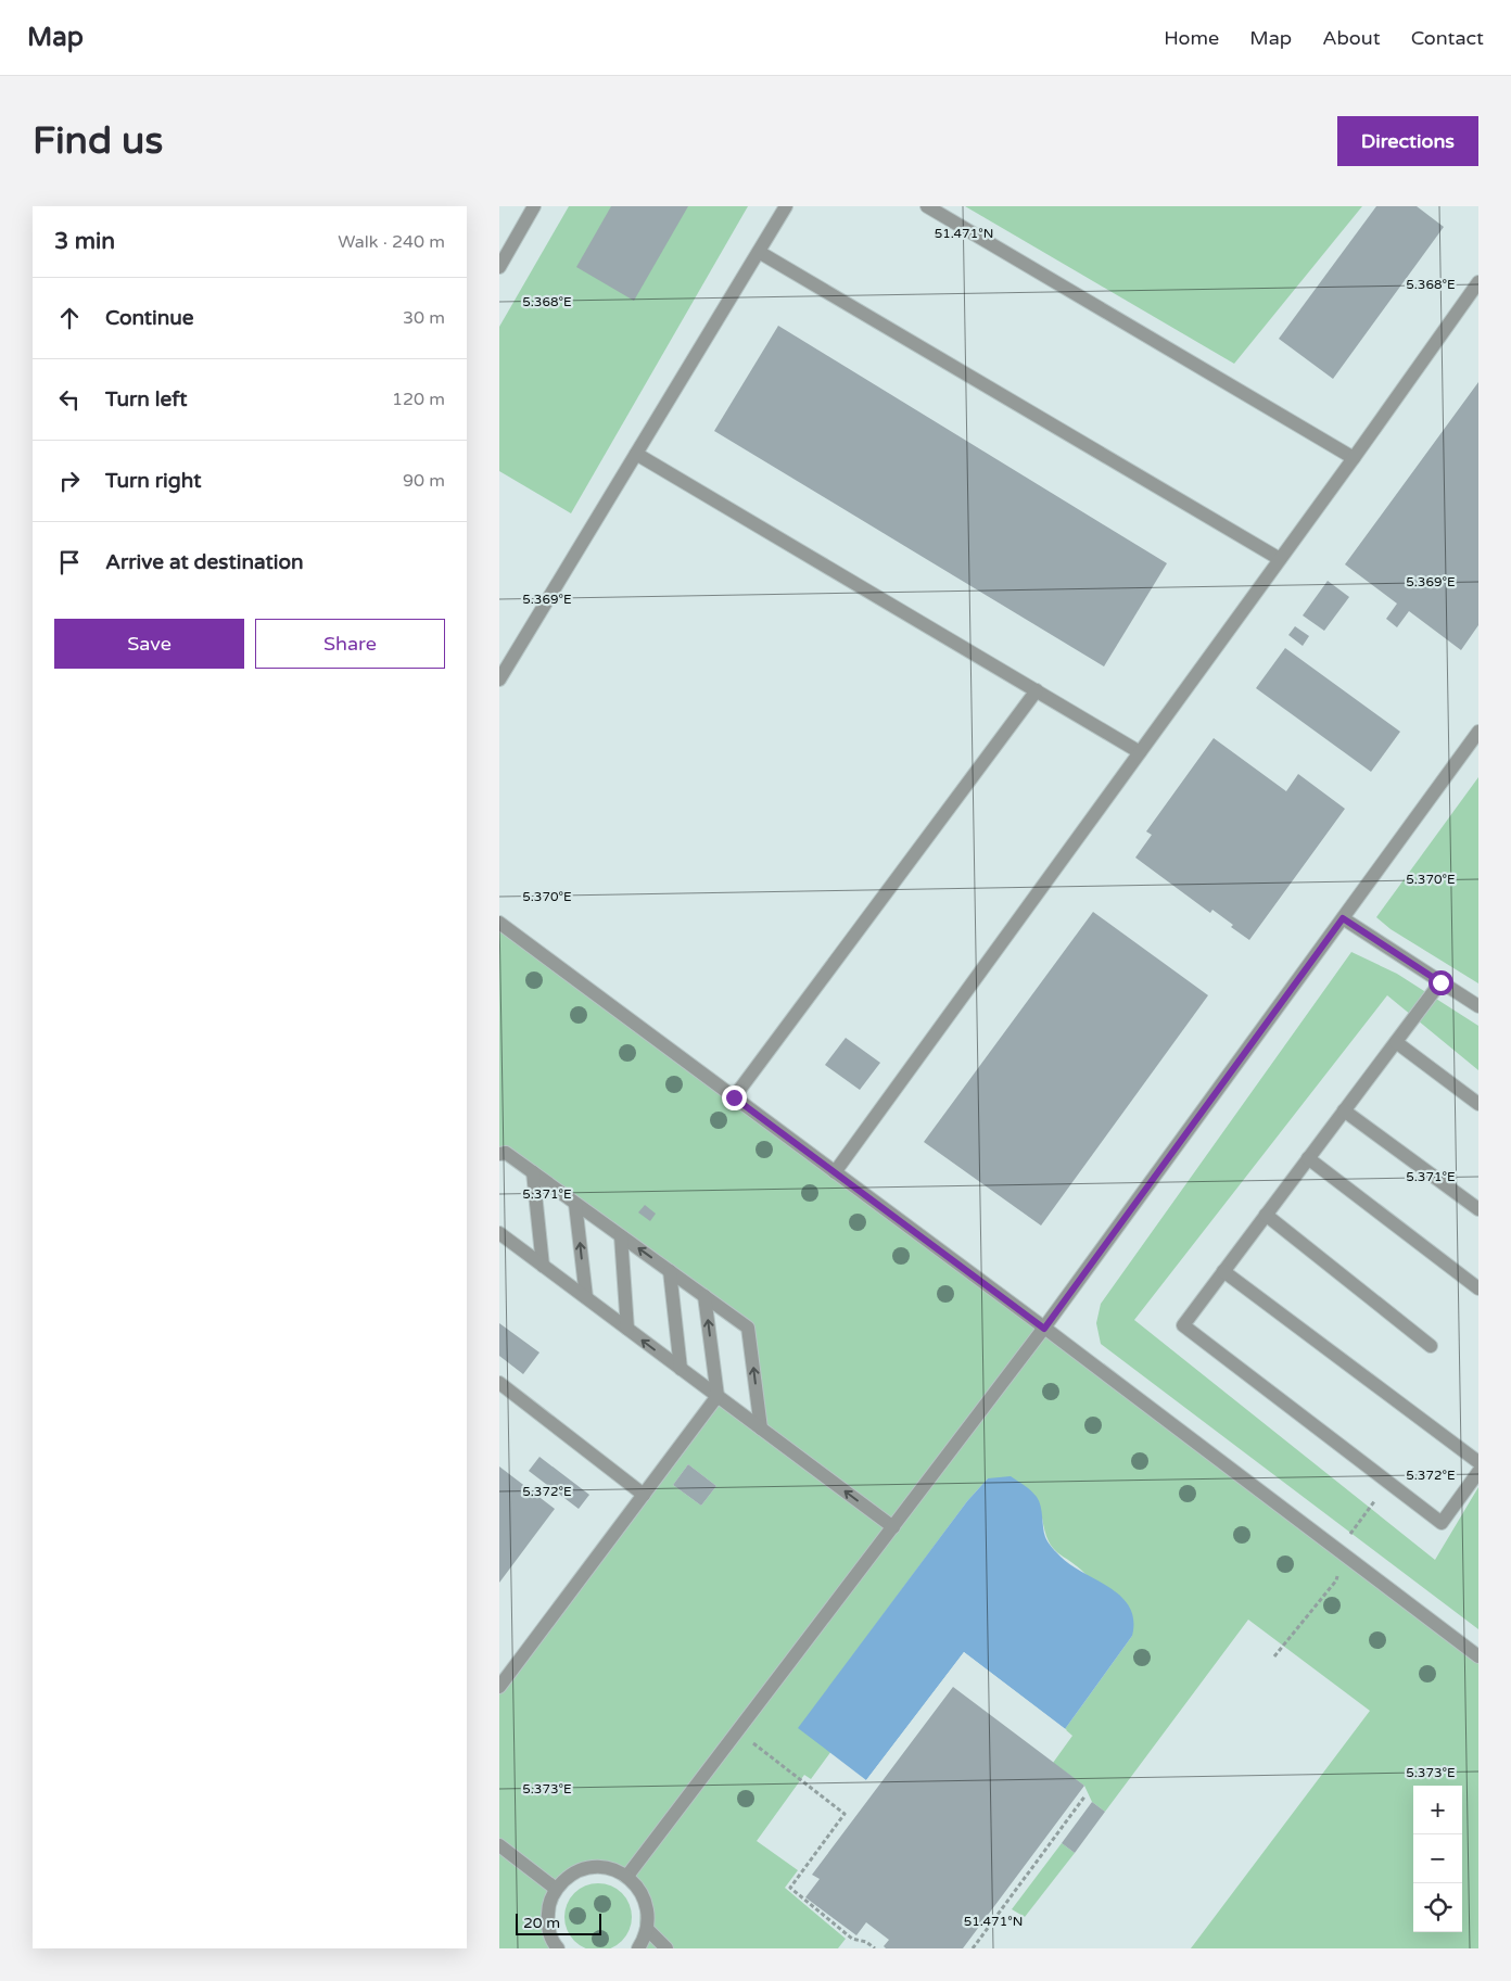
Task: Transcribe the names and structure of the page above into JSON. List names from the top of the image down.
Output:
{
  "scale_bar": "20 m",
  "page": {
    "header": "Map",
    "nav": [
      "Home",
      "Map",
      "About",
      "Contact"
    ],
    "buttons": [
      "Directions",
      ["Save", "Share"]
    ],
    "title": "Find us",
    "heading": ["3 min", "Walk · 240 m"],
    "list": [
      ["Continue", "30 m"],
      ["Turn left", "120 m"],
      ["Turn right", "90 m"],
      "Arrive at destination"
    ],
    "map_buttons": ["+", "−"],
    "scale": "20 m"
  },
  "coordinates": [
    "51.471°N",
    "5.368°E",
    "5.369°E",
    "5.370°E",
    "5.371°E",
    "5.372°E",
    "5.373°E"
  ]
}
